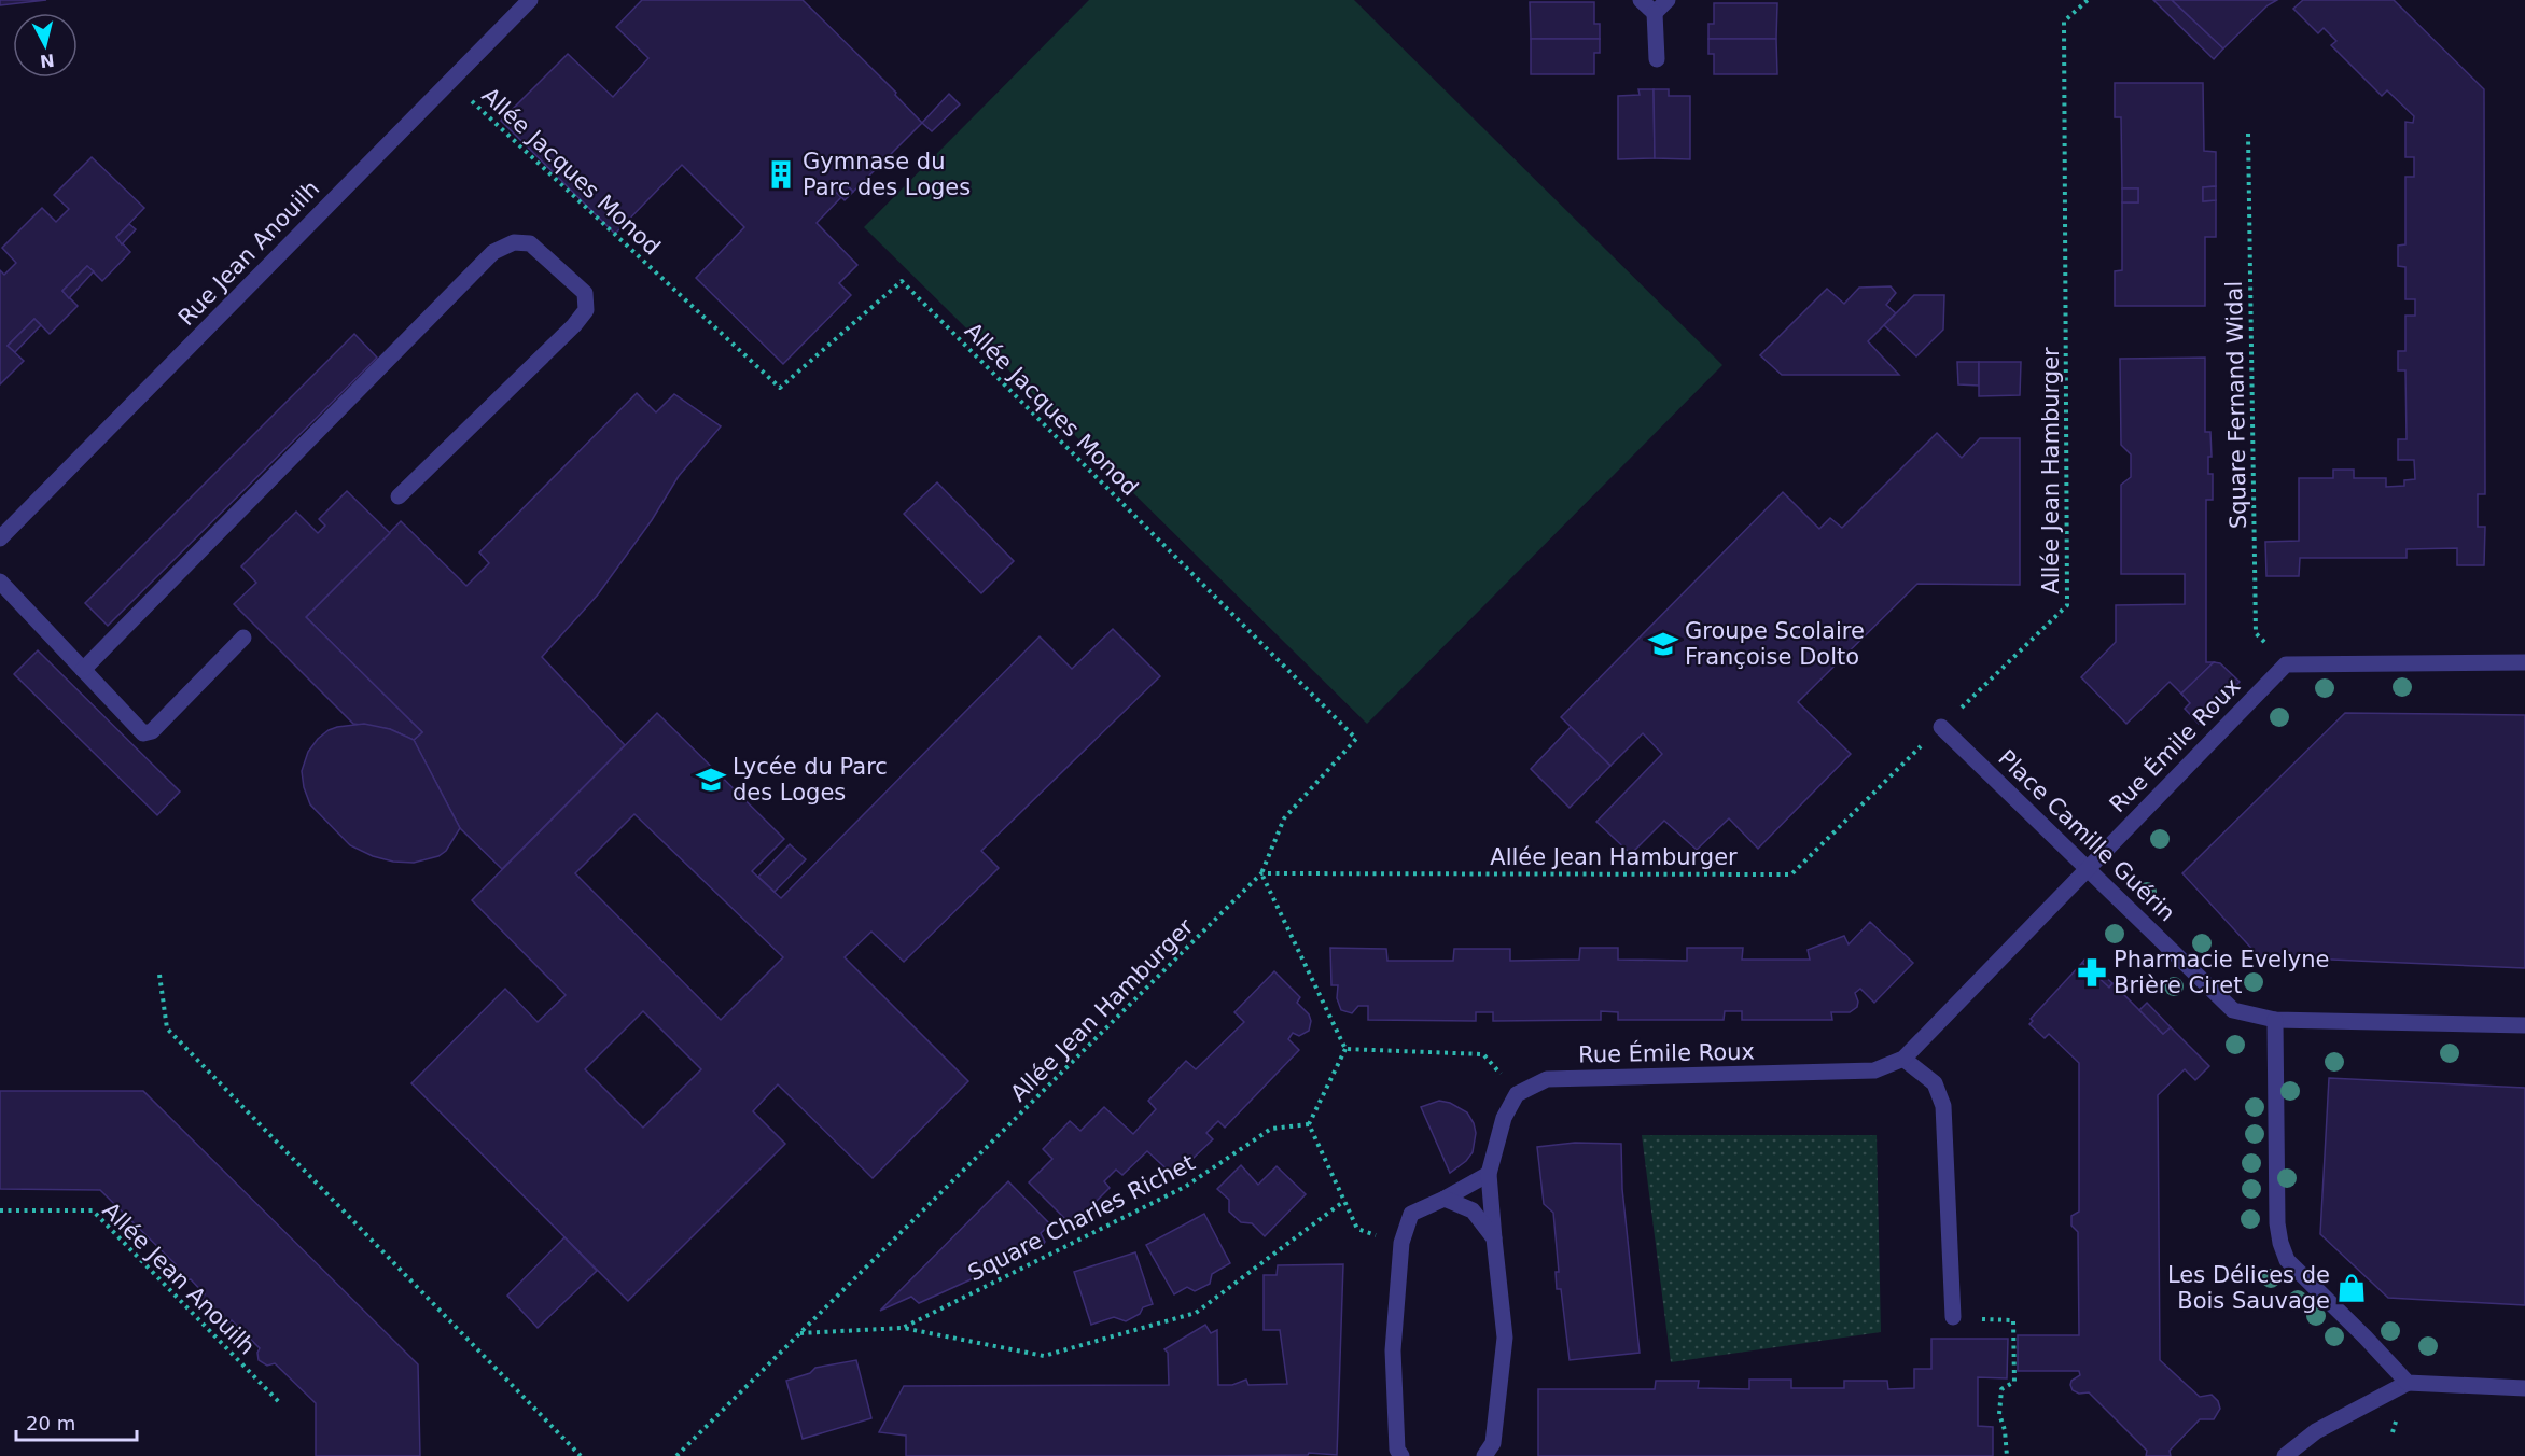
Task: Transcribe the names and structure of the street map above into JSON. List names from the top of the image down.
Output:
{
  "streets": {
    "street": ["Rue Jean Anouilh", "Rue Émile Roux", "Place Camille Guérin"],
    "path": [
      "Allée Jacques Monod",
      "Square Fernand Widal",
      "Allée Jean Hamburger",
      "Square Charles Richet",
      "Allée Jean Anouilh"
    ]
  },
  "crossings": [
    ["Allée Jacques Monod", "Rue Jean Anouilh"],
    ["Allée Jacques Monod", "Allée Jean Hamburger"],
    ["Square Fernand Widal", "Rue Émile Roux"],
    ["Allée Jean Hamburger", "Place Camille Guérin"],
    ["Allée Jean Hamburger", "Square Charles Richet"],
    ["Rue Émile Roux", "Place Camille Guérin"]
  ],
  "places": {
    "building": ["Gymnase du Parc des Loges"],
    "school or university": ["Groupe Scolaire Françoise Dolto", "Lycée du Parc des Loges"],
    "pharmacy": ["Pharmacie Evelyne Brière Ciret"],
    "shop": ["Les Délices de Bois Sauvage"]
  },
  "scale_bar": "20 m",
  "north": "bottom"
}
